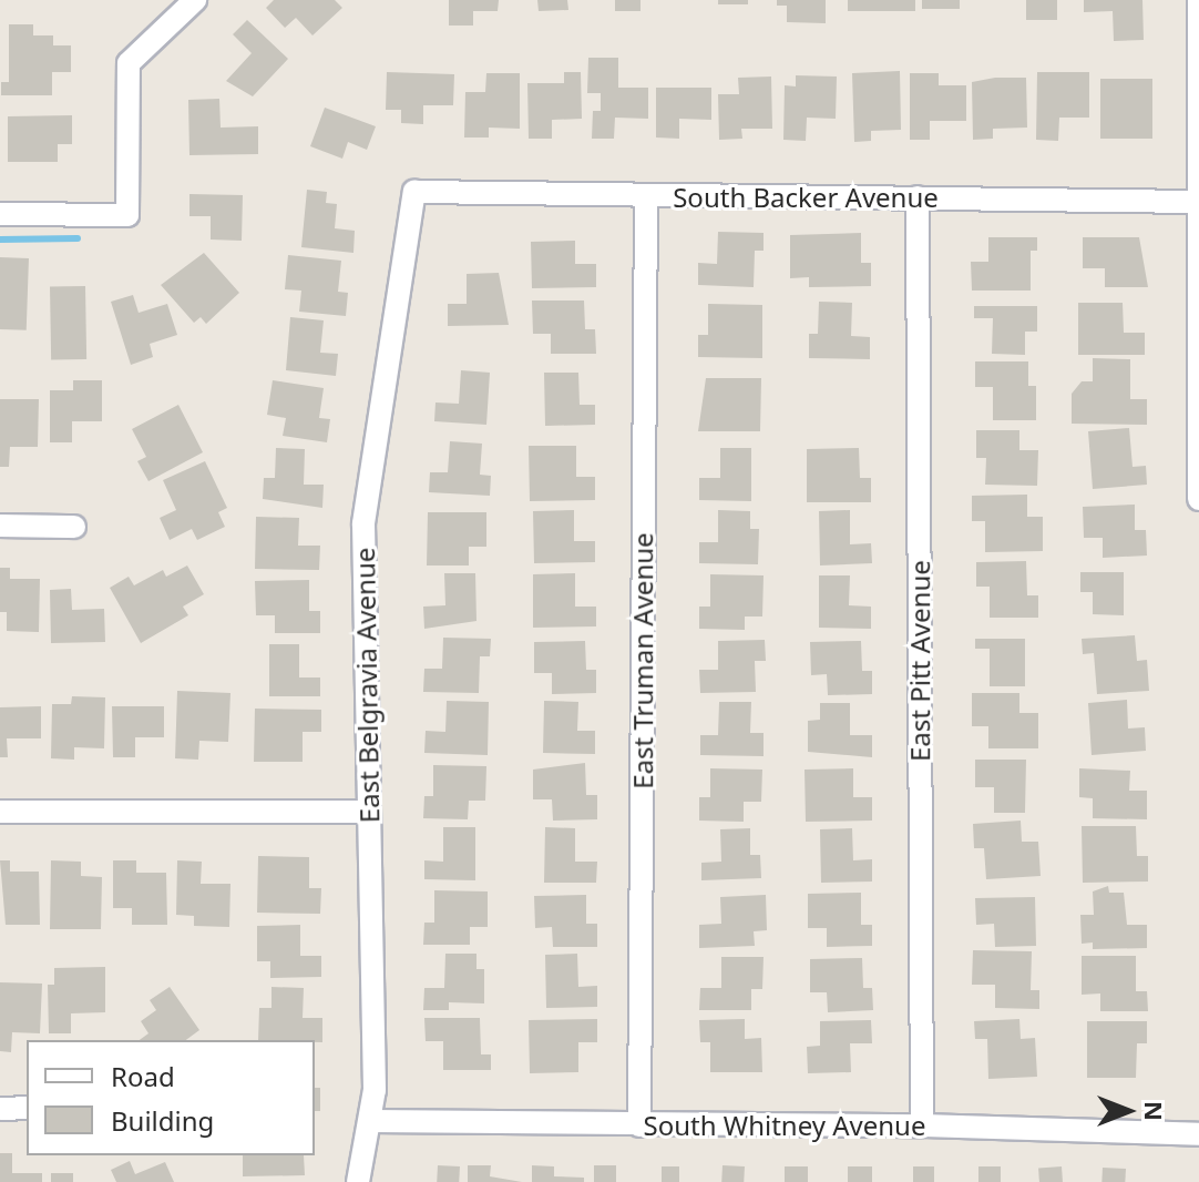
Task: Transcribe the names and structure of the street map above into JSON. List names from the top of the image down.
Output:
{
  "streets": {
    "street": [
      "South Backer Avenue",
      "East Truman Avenue",
      "East Pitt Avenue",
      "East Belgravia Avenue",
      "South Whitney Avenue"
    ]
  },
  "crossings": [
    ["South Backer Avenue", "East Truman Avenue"],
    ["South Backer Avenue", "East Pitt Avenue"],
    ["South Backer Avenue", "East Belgravia Avenue"],
    ["East Truman Avenue", "South Whitney Avenue"],
    ["East Pitt Avenue", "South Whitney Avenue"],
    ["East Belgravia Avenue", "South Whitney Avenue"]
  ],
  "legend": ["Road", "Building"],
  "north": "right"
}
